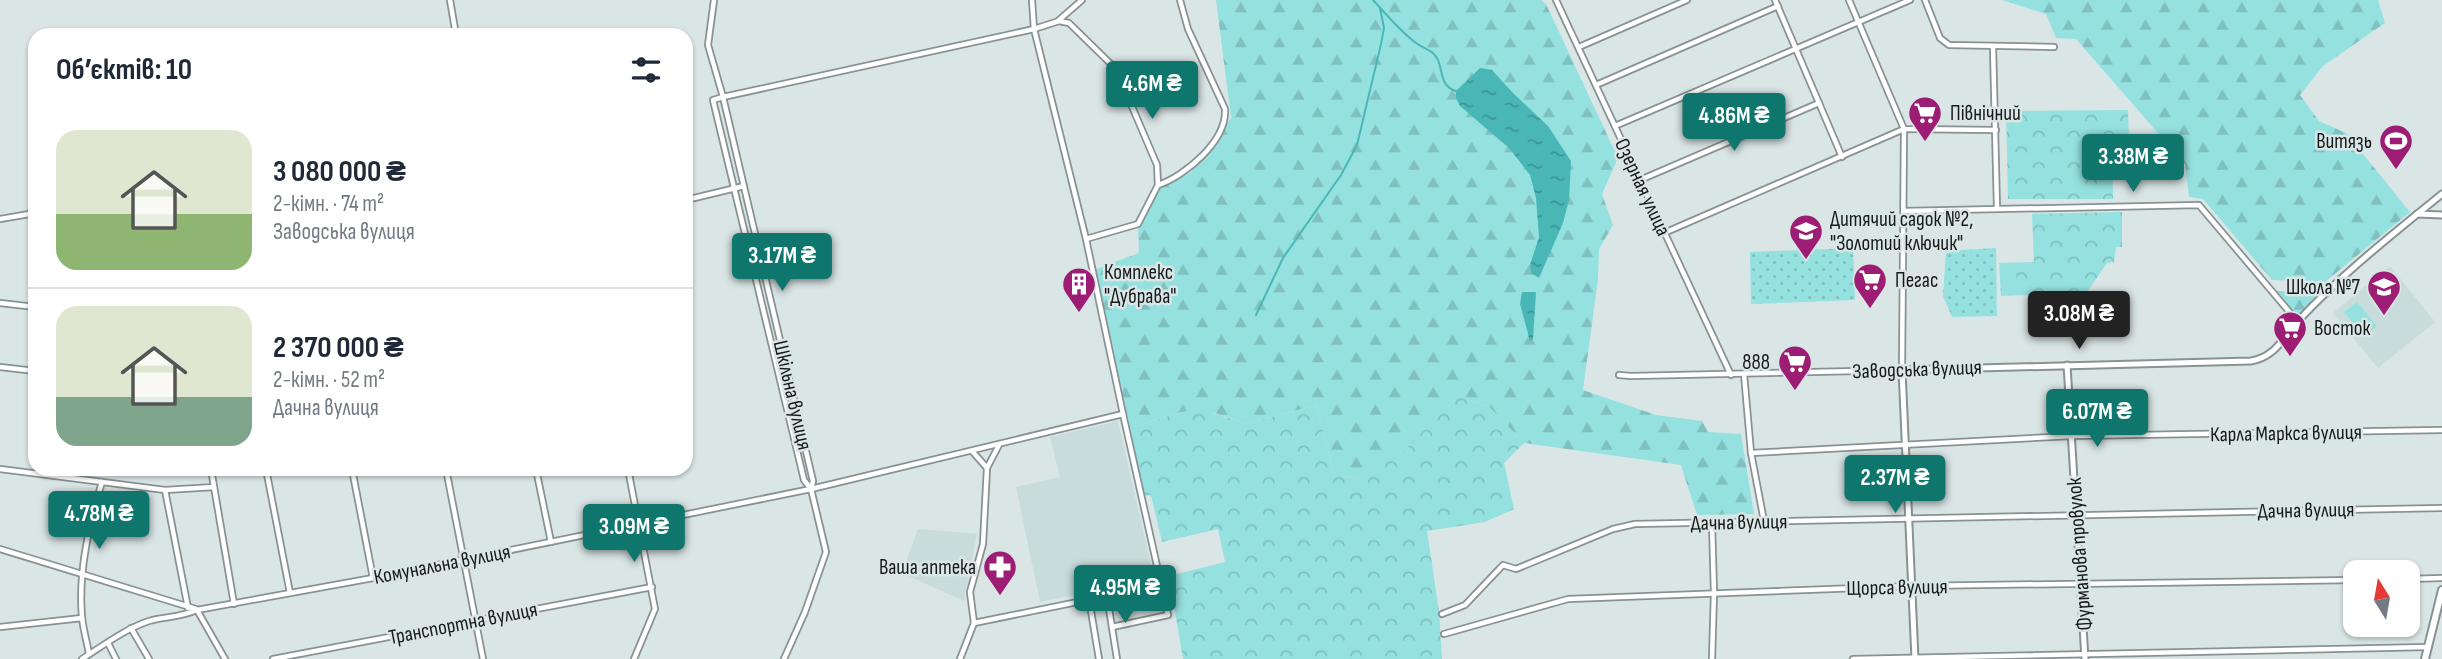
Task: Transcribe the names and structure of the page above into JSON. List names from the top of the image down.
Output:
{
  "streets": {
    "street": [
      "Озерная улица",
      "Заводська вулиця",
      "Шкільна вулиця",
      "Карла Маркса вулиця",
      "Дачна вулиця",
      "Фурманова провулок",
      "Комунальна вулиця",
      "Щорса вулиця",
      "Транспортна вулиця"
    ]
  },
  "crossings": [
    ["Озерная улица", "Заводська вулиця"],
    ["Заводська вулиця", "Фурманова провулок"],
    ["Шкільна вулиця", "Комунальна вулиця"],
    ["Карла Маркса вулиця", "Фурманова провулок"],
    ["Дачна вулиця", "Фурманова провулок"],
    ["Фурманова провулок", "Щорса вулиця"]
  ],
  "places": {
    "supermarket": [
      "Північний",
      "Пегас",
      "Восток",
      "888"
    ],
    "sports": ["Витязь"],
    "school or university": ["Дитячий садок №2, \"Золотий ключик\"", "Школа №7"],
    "building": ["Комплекс \"Дубрава\""],
    "pharmacy": ["Ваша аптека"]
  },
  "north": "top",
  "page": {
    "heading": "Об’єктів: 10",
    "price": [
      "4.6M ₴",
      "4.86M ₴",
      "3.38M ₴",
      "3.17M ₴",
      "3.08M ₴",
      "6.07M ₴",
      "2.37M ₴",
      "4.78M ₴",
      "3.09M ₴",
      "4.95M ₴"
    ],
    "list": [
      {
        "name": "3 080 000 ₴",
        "note": "2-кімн. · 74 m² · Заводська вулиця"
      },
      {
        "name": "2 370 000 ₴",
        "note": "2-кімн. · 52 m² · Дачна вулиця"
      }
    ]
  }
}
